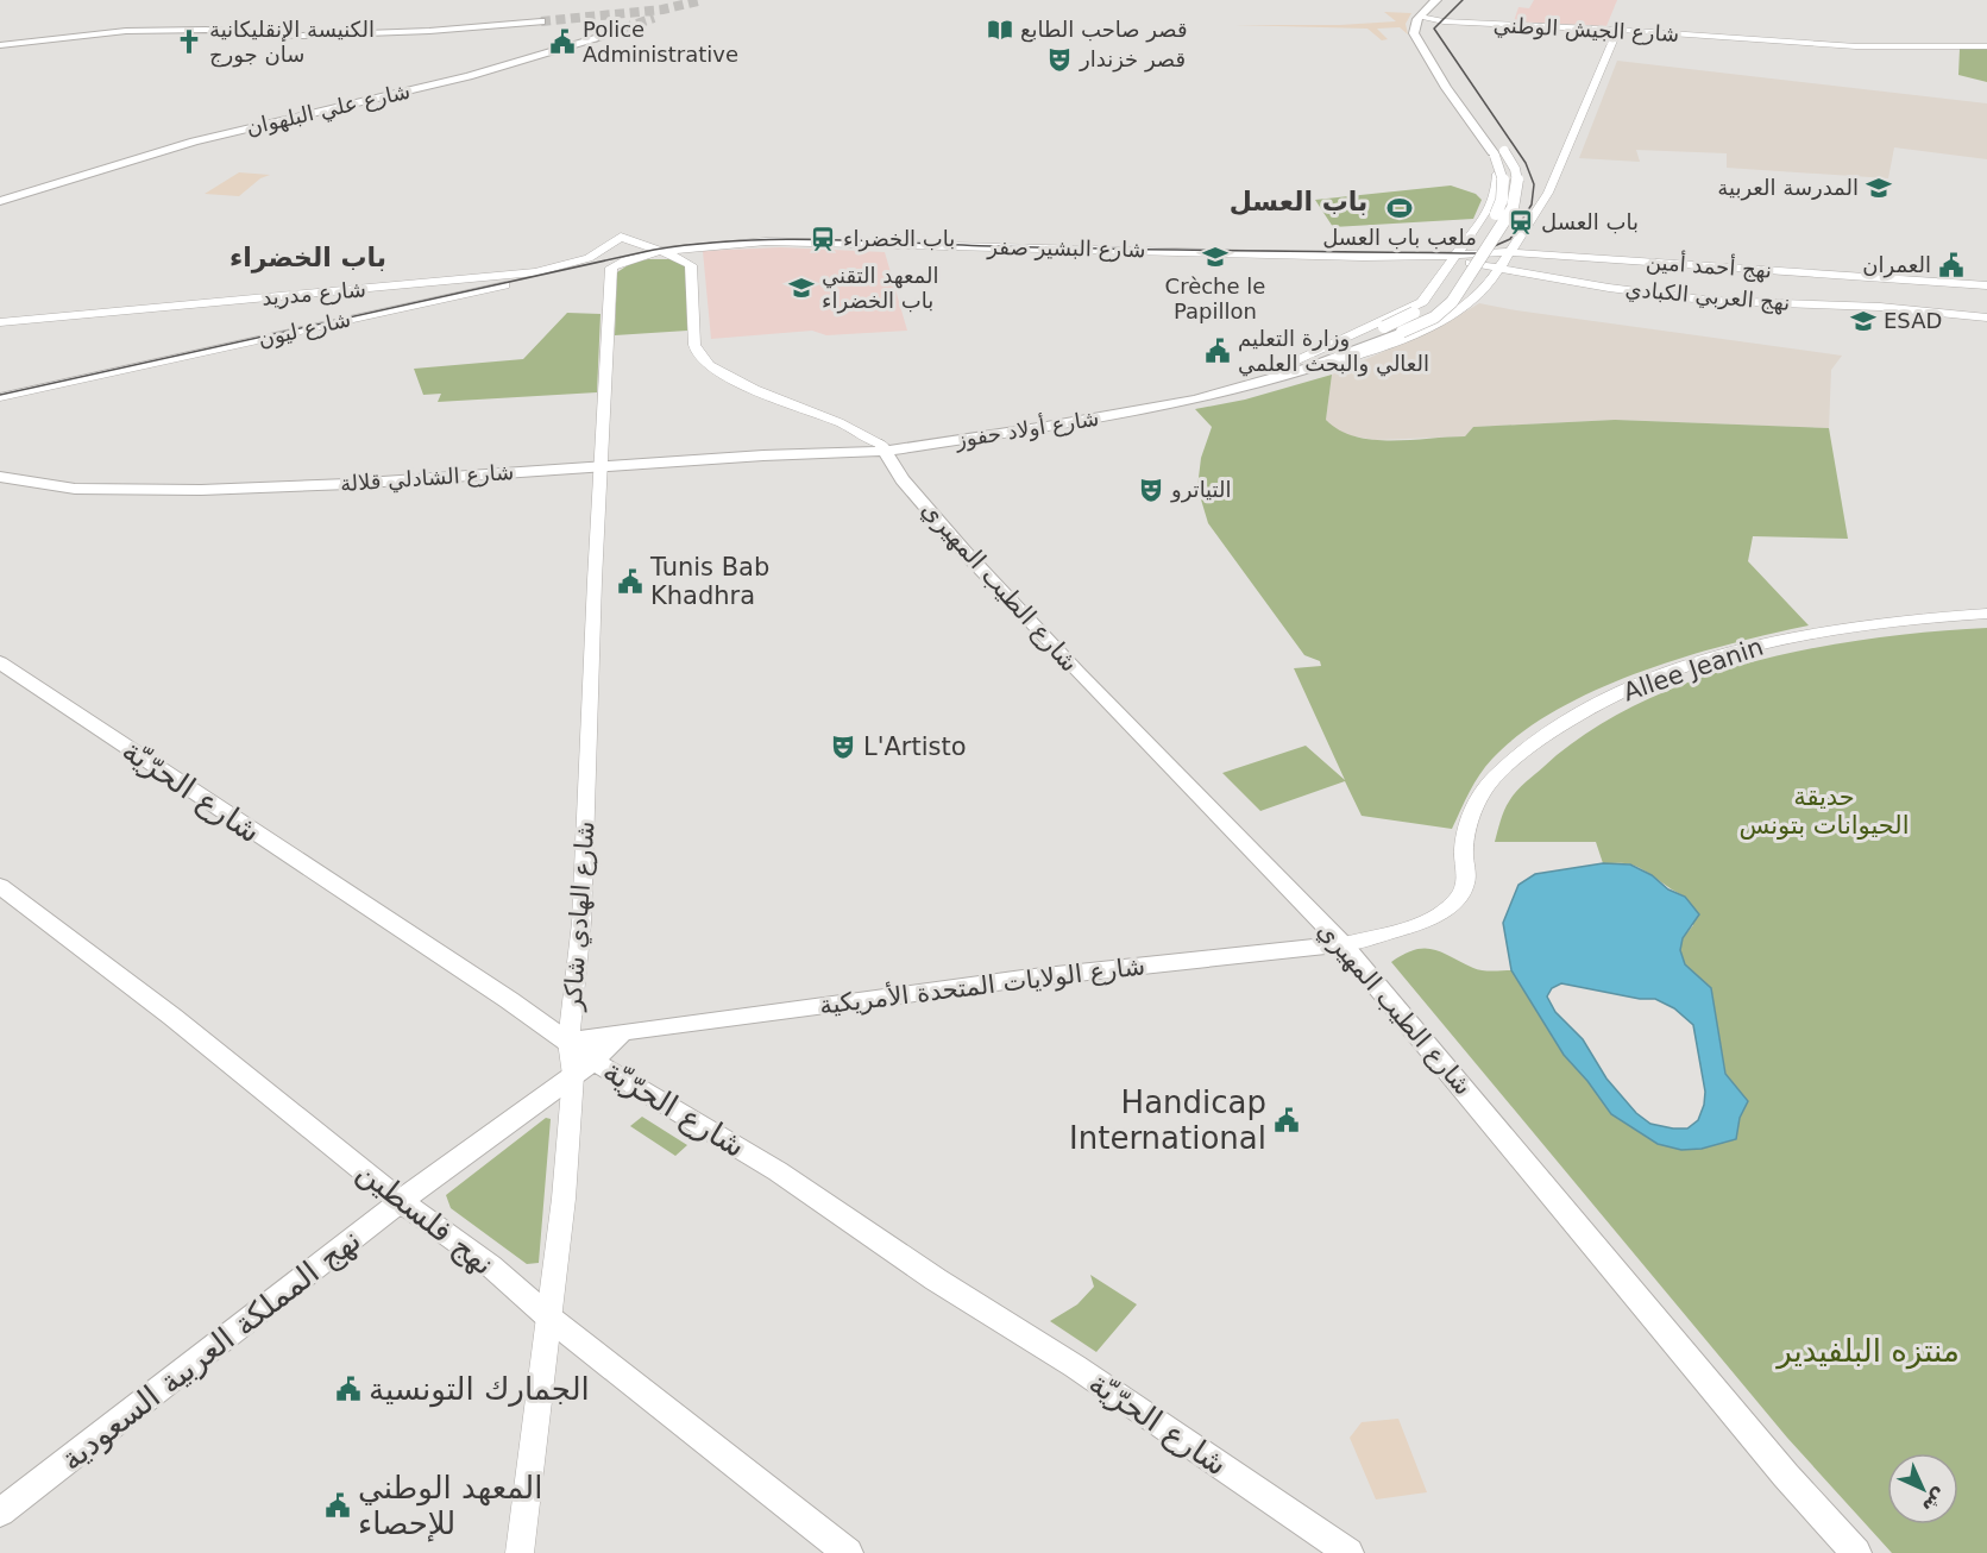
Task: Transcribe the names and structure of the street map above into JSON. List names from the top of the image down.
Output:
{
  "streets": {
    "main road": [
      "شارع علي البلهوان",
      "شارع أولاد حفوز",
      "شارع الشادلي قلالة",
      "شارع الطيب المهيري",
      "شارع الحرّيّة",
      "شارع الولايات المتحدة الأمريكية",
      "نهج فلسطين",
      "نهج المملكة العربية السعودية"
    ],
    "street": [
      "شارع الجيش الوطني",
      "شارع البشير صفر",
      "نهج أحمد أمين",
      "شارع مدريد",
      "نهج العربي الكبادي",
      "شارع ليون",
      "Allee Jeanin",
      "شارع الهادي شاكر"
    ]
  },
  "crossings": [
    ["شارع البشير صفر", "نهج أحمد أمين"],
    ["شارع البشير صفر", "شارع الطيب المهيري"],
    ["نهج أحمد أمين", "نهج العربي الكبادي"],
    ["نهج أحمد أمين", "شارع أولاد حفوز"],
    ["شارع مدريد", "شارع الطيب المهيري"],
    ["نهج العربي الكبادي", "شارع أولاد حفوز"],
    ["شارع ليون", "شارع الهادي شاكر"],
    ["شارع أولاد حفوز", "شارع الشادلي قلالة"],
    ["شارع أولاد حفوز", "شارع الطيب المهيري"],
    ["شارع الشادلي قلالة", "شارع الهادي شاكر"],
    ["شارع الطيب المهيري", "Allee Jeanin"],
    ["شارع الطيب المهيري", "شارع الولايات المتحدة الأمريكية"],
    ["Allee Jeanin", "شارع الولايات المتحدة الأمريكية"],
    ["شارع الحرّيّة", "شارع الهادي شاكر"],
    ["شارع الحرّيّة", "شارع الولايات المتحدة الأمريكية"],
    ["شارع الحرّيّة", "نهج المملكة العربية السعودية"],
    ["شارع الهادي شاكر", "شارع الولايات المتحدة الأمريكية"],
    ["نهج فلسطين", "نهج المملكة العربية السعودية"]
  ],
  "districts": ["باب العسل", "باب الخضراء"],
  "parks": ["حديقة الحيوانات بتونس", "منتزه البلفيدير"],
  "places": {
    "library": ["قصر صاحب الطابع"],
    "church": ["الكنيسة الإنقليكانية سان جورج"],
    "public building": [
      "Police Administrative",
      "العمران",
      "وزارة التعليم العالي والبحث العلمي",
      "Tunis Bab Khadhra",
      "Handicap International",
      "الجمارك التونسية",
      "المعهد الوطني للإحصاء"
    ],
    "theatre": ["قصر خزندار", "التياترو", "L'Artisto"],
    "school or university": [
      "المدرسة العربية",
      "Crèche le Papillon",
      "المعهد التقني باب الخضراء",
      "ESAD"
    ],
    "sports": ["ملعب باب العسل"],
    "station": ["باب العسل", "باب الخضراء"]
  },
  "north": "bottom right"
}
